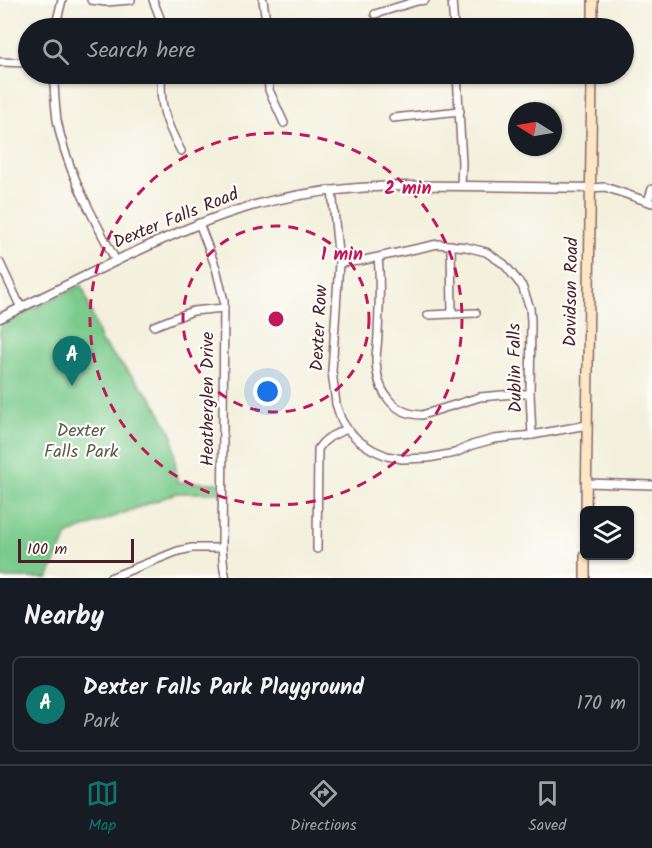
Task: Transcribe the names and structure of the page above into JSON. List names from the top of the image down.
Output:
{
  "streets": {
    "main road": ["Davidson Road"],
    "street": [
      "Dexter Falls Road",
      "Dexter Row",
      "Dublin Falls",
      "Heatherglen Drive"
    ]
  },
  "crossings": [
    ["Dexter Falls Road", "Davidson Road"],
    ["Dexter Falls Road", "Dexter Row"],
    ["Dexter Falls Road", "Heatherglen Drive"],
    ["Dexter Row", "Dublin Falls"]
  ],
  "parks": ["Dexter Falls Park"],
  "scale_bar": "100 m",
  "north": "left",
  "page": {
    "search": "Search here",
    "pins": "A",
    "scale": "100 m",
    "heading": "Nearby",
    "list": [
      {
        "mark": "A",
        "name": "Dexter Falls Park Playground",
        "note": "Park",
        "value": "170 m"
      }
    ],
    "nav": ["Map", "Directions", "Saved"]
  },
  "rings": ["2 min", "1 min"]
}
